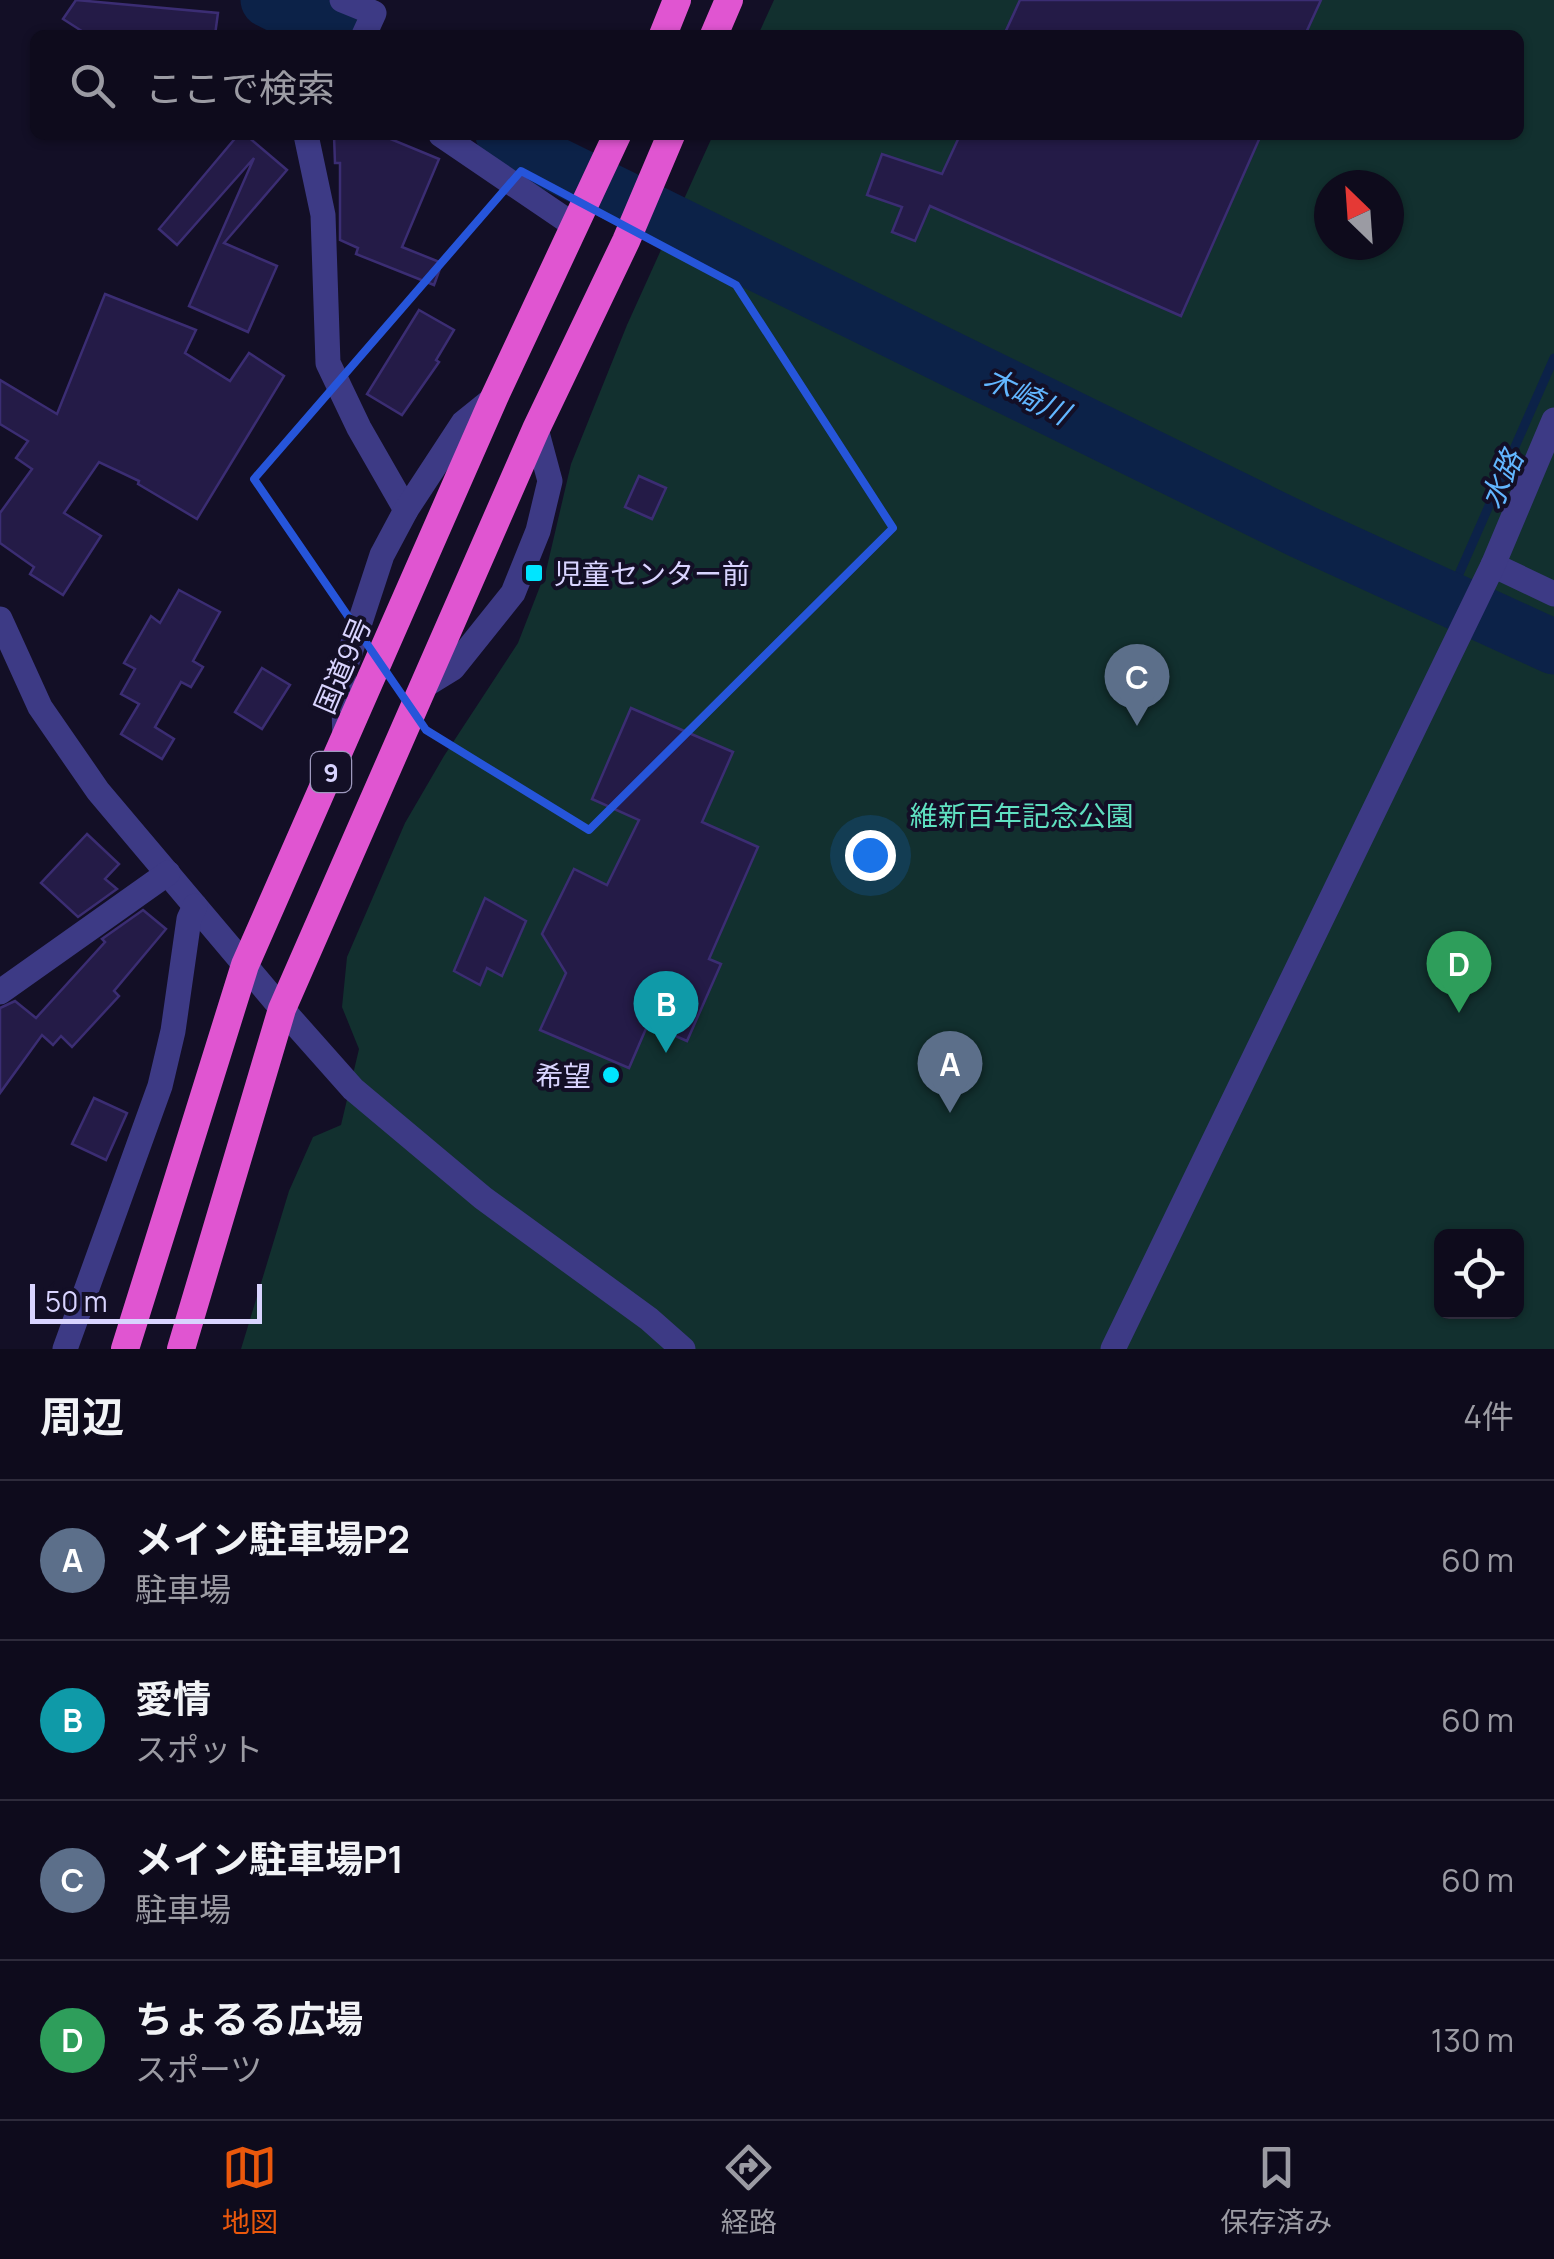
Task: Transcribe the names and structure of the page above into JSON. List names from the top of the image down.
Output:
{
  "streets": {
    "highway": ["国道9号", "9"]
  },
  "water": ["木崎川", "水路"],
  "parks": ["維新百年記念公園"],
  "places": {
    "transit": ["児童センター前"],
    "other": ["希望"]
  },
  "scale_bar": "50 m",
  "north": "top left",
  "page": {
    "search": "ここで検索",
    "pins": [
      "C",
      "D",
      "B",
      "A"
    ],
    "scale": "50 m",
    "heading": ["周辺", "4件"],
    "list": [
      {
        "mark": "A",
        "name": "メイン駐車場P2",
        "note": "駐車場",
        "value": "60 m"
      },
      {
        "mark": "B",
        "name": "愛情",
        "note": "スポット",
        "value": "60 m"
      },
      {
        "mark": "C",
        "name": "メイン駐車場P1",
        "note": "駐車場",
        "value": "60 m"
      },
      {
        "mark": "D",
        "name": "ちょるる広場",
        "note": "スポーツ",
        "value": "130 m"
      }
    ],
    "nav": ["地図", "経路", "保存済み"]
  }
}
